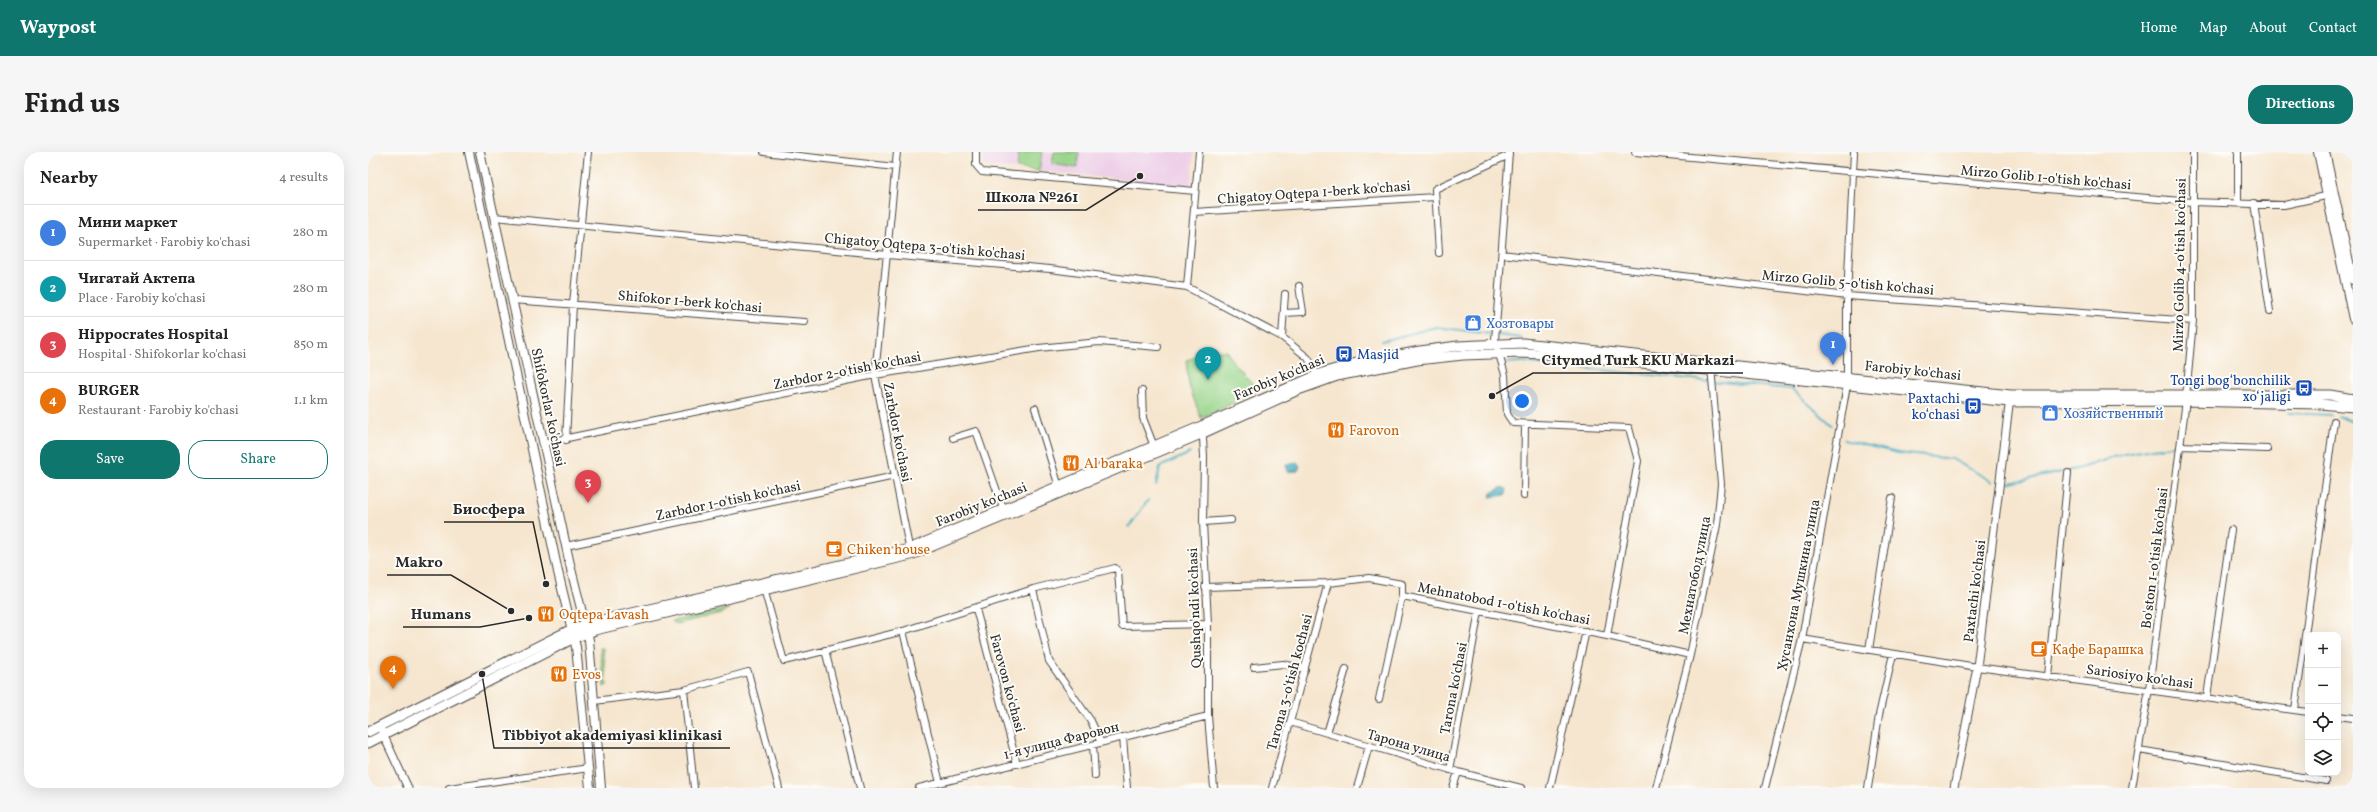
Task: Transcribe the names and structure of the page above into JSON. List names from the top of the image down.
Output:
{
  "streets": {
    "main road": ["Farobiy ko'chasi", "Shifokorlar ko'chasi"],
    "street": [
      "Mirzo Golib 1-o'tish ko'chasi",
      "Chigatoy Oqtepa 1-berk ko'chasi",
      "Chigatoy Oqtepa 3-o'tish ko'chasi",
      "Mirzo Golib 4-o'tish ko'chasi",
      "Mirzo Golib 5-o'tish ko'chasi",
      "Shifokor 1-berk ko'chasi",
      "Zarbdor 2-o'tish ko'chasi",
      "Zarbdor ko'chasi",
      "Zarbdor 1-o'tish ko'chasi",
      "Bo'ston 1-o'tish ko'chasi",
      "Мехнатобод улица",
      "Хусанхона Мушкина улица",
      "Paxtachi ko'chasi",
      "Mehnatobod 1-o'tish ko'chasi",
      "Qushqo'ndi ko'chasi",
      "Sariosiyo ko'chasi",
      "Tarona 3-o'tish kochasi",
      "Farovon ko'chasi",
      "Tarona ko'chasi",
      "1-я улица Фаровон",
      "Тарона улица"
    ]
  },
  "crossings": [
    ["Mirzo Golib 1-o'tish ko'chasi", "Mirzo Golib 4-o'tish ko'chasi"],
    ["Mirzo Golib 1-o'tish ko'chasi", "Хусанхона Мушкина улица"],
    ["Chigatoy Oqtepa 3-o'tish ko'chasi", "Farobiy ko'chasi"],
    ["Chigatoy Oqtepa 3-o'tish ko'chasi", "Shifokorlar ko'chasi"],
    ["Chigatoy Oqtepa 3-o'tish ko'chasi", "Zarbdor ko'chasi"],
    ["Mirzo Golib 4-o'tish ko'chasi", "Mirzo Golib 5-o'tish ko'chasi"],
    ["Mirzo Golib 4-o'tish ko'chasi", "Farobiy ko'chasi"],
    ["Mirzo Golib 4-o'tish ko'chasi", "Bo'ston 1-o'tish ko'chasi"],
    ["Mirzo Golib 5-o'tish ko'chasi", "Хусанхона Мушкина улица"],
    ["Shifokor 1-berk ko'chasi", "Shifokorlar ko'chasi"],
    ["Zarbdor 2-o'tish ko'chasi", "Shifokorlar ko'chasi"],
    ["Zarbdor 2-o'tish ko'chasi", "Zarbdor ko'chasi"],
    ["Farobiy ko'chasi", "Shifokorlar ko'chasi"],
    ["Farobiy ko'chasi", "Zarbdor ko'chasi"],
    ["Farobiy ko'chasi", "Bo'ston 1-o'tish ko'chasi"],
    ["Farobiy ko'chasi", "Мехнатобод улица"],
    ["Farobiy ko'chasi", "Хусанхона Мушкина улица"],
    ["Farobiy ko'chasi", "Paxtachi ko'chasi"],
    ["Farobiy ko'chasi", "Qushqo'ndi ko'chasi"],
    ["Shifokorlar ko'chasi", "Zarbdor 1-o'tish ko'chasi"],
    ["Zarbdor ko'chasi", "Zarbdor 1-o'tish ko'chasi"],
    ["Bo'ston 1-o'tish ko'chasi", "Sariosiyo ko'chasi"],
    ["Мехнатобод улица", "Mehnatobod 1-o'tish ko'chasi"],
    ["Хусанхона Мушкина улица", "Sariosiyo ko'chasi"],
    ["Paxtachi ko'chasi", "Sariosiyo ko'chasi"],
    ["Mehnatobod 1-o'tish ko'chasi", "Qushqo'ndi ko'chasi"],
    ["Mehnatobod 1-o'tish ko'chasi", "Tarona 3-o'tish kochasi"],
    ["Mehnatobod 1-o'tish ko'chasi", "Tarona ko'chasi"],
    ["Qushqo'ndi ko'chasi", "1-я улица Фаровон"],
    ["Tarona 3-o'tish kochasi", "Тарона улица"],
    ["Farovon ko'chasi", "1-я улица Фаровон"],
    ["Tarona ko'chasi", "Тарона улица"]
  ],
  "places": {
    "other": [
      "Школа №261",
      "Citymed Turk EKU Markazi",
      "Биосфера",
      "Makro",
      "Humans",
      "Tibbiyot akademiyasi klinikasi"
    ],
    "shop": ["Хозтовары", "Хозяйственный"],
    "bus stop": ["Masjid", "Tongi bog‘bonchilik xo‘jaligi", "Paxtachi koʻchasi"],
    "restaurant": [
      "Farovon",
      "Al baraka",
      "Oqtepa Lavash",
      "Evos"
    ],
    "cafe": ["Chiken house", "Кафе Барашка"]
  },
  "page": {
    "header": "Waypost",
    "nav": [
      "Home",
      "Map",
      "About",
      "Contact"
    ],
    "title": "Find us",
    "buttons": [
      "Directions",
      ["Save", "Share"]
    ],
    "heading": ["Nearby", "4 results"],
    "list": [
      {
        "mark": "1",
        "name": "Мини маркет",
        "note": "Supermarket · Farobiy ko'chasi",
        "value": "280 m"
      },
      {
        "mark": "2",
        "name": "Чигатай Актепа",
        "note": "Place · Farobiy ko'chasi",
        "value": "280 m"
      },
      {
        "mark": "3",
        "name": "Hippocrates Hospital",
        "note": "Hospital · Shifokorlar ko'chasi",
        "value": "850 m"
      },
      {
        "mark": "4",
        "name": "BURGER",
        "note": "Restaurant · Farobiy ko'chasi",
        "value": "1.1 km"
      }
    ],
    "pins": [
      "1",
      "2",
      "3",
      "4"
    ],
    "map_buttons": ["+", "−"]
  }
}
